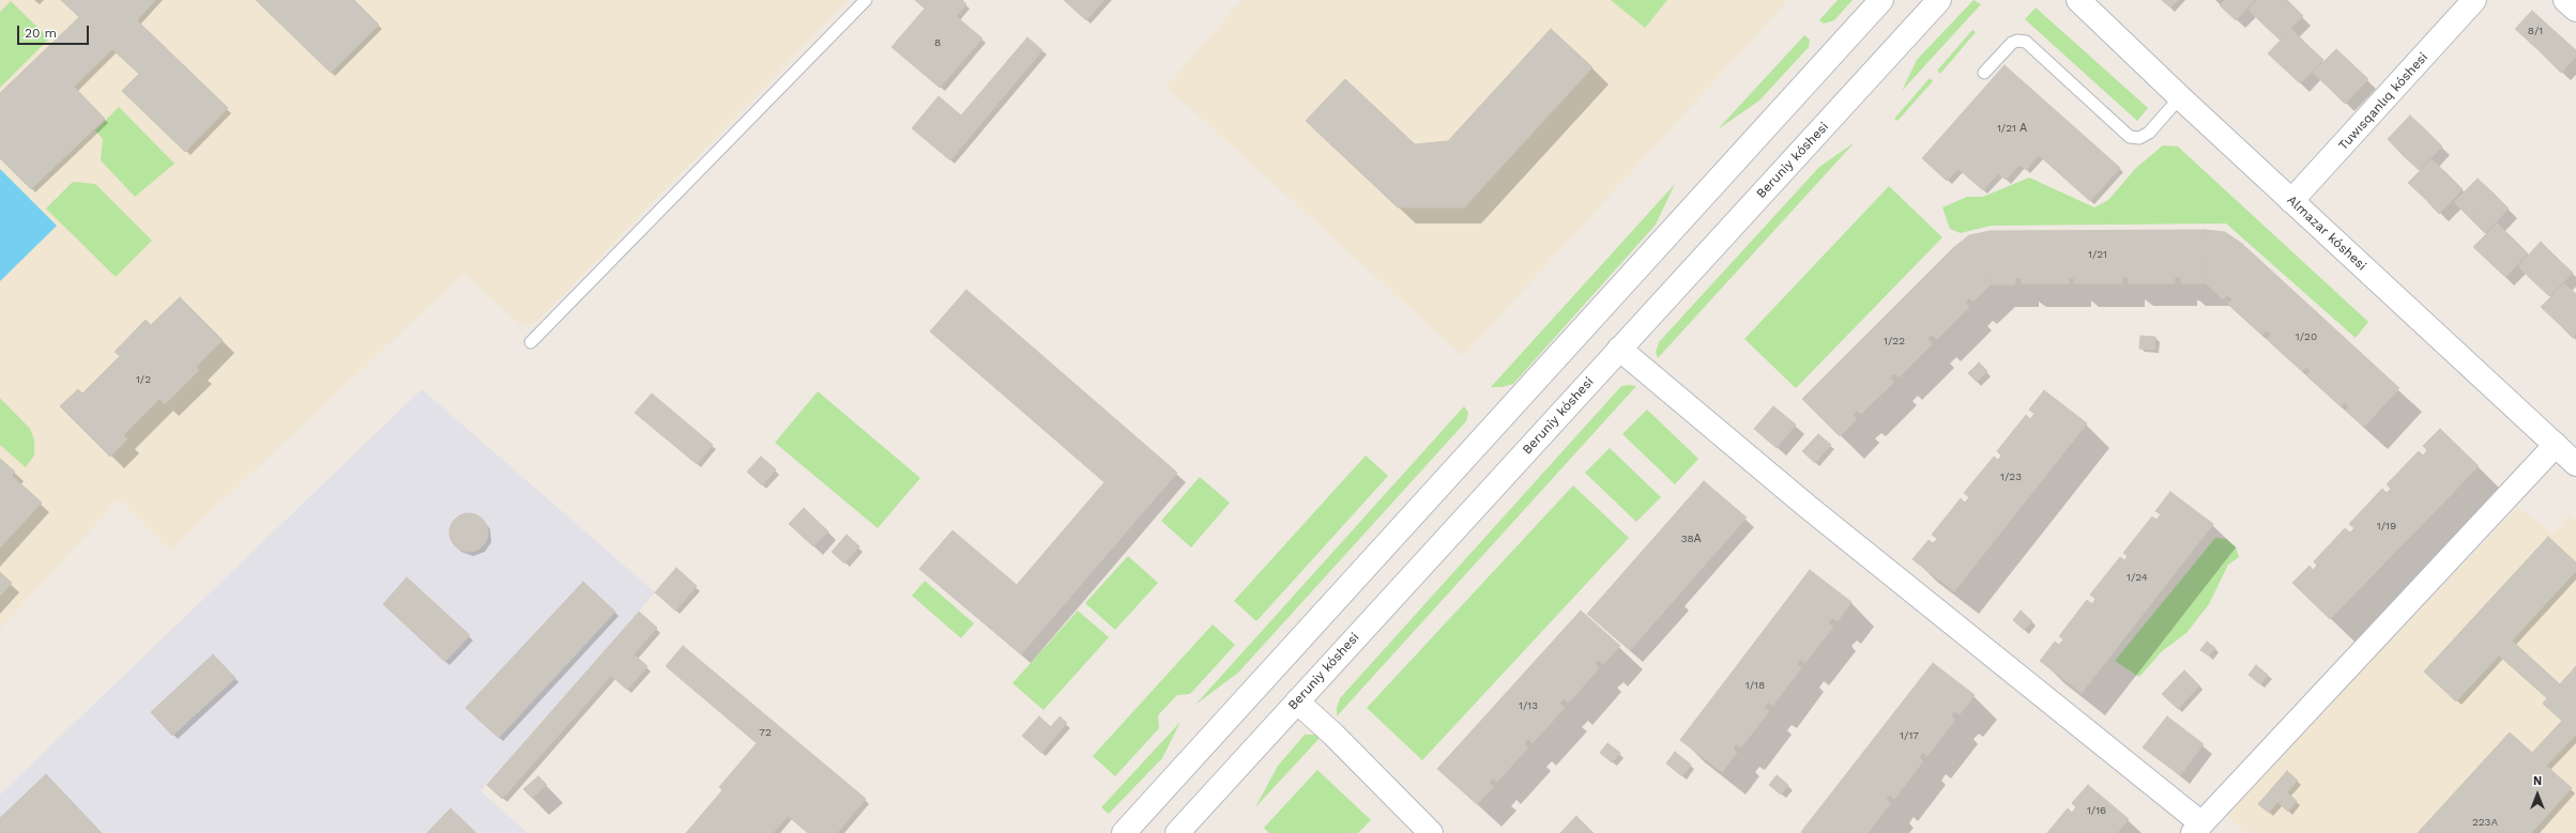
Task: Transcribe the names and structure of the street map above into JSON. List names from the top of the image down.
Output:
{
  "streets": {
    "street": ["Tuwısqanlıq kóshesi", "Beruniy kóshesi", "Almazar kóshesi"]
  },
  "crossings": [
    ["Tuwısqanlıq kóshesi", "Almazar kóshesi"]
  ],
  "house_numbers": [
    "8/1",
    "8",
    "1/21 А",
    "1/21",
    "1/20",
    "1/22",
    "1/2",
    "1/23",
    "1/19",
    "38А",
    "1/24",
    "1/18",
    "1/13",
    "72",
    "1/17",
    "1/16",
    "223A"
  ],
  "scale_bar": "20 m",
  "north": "top"
}
